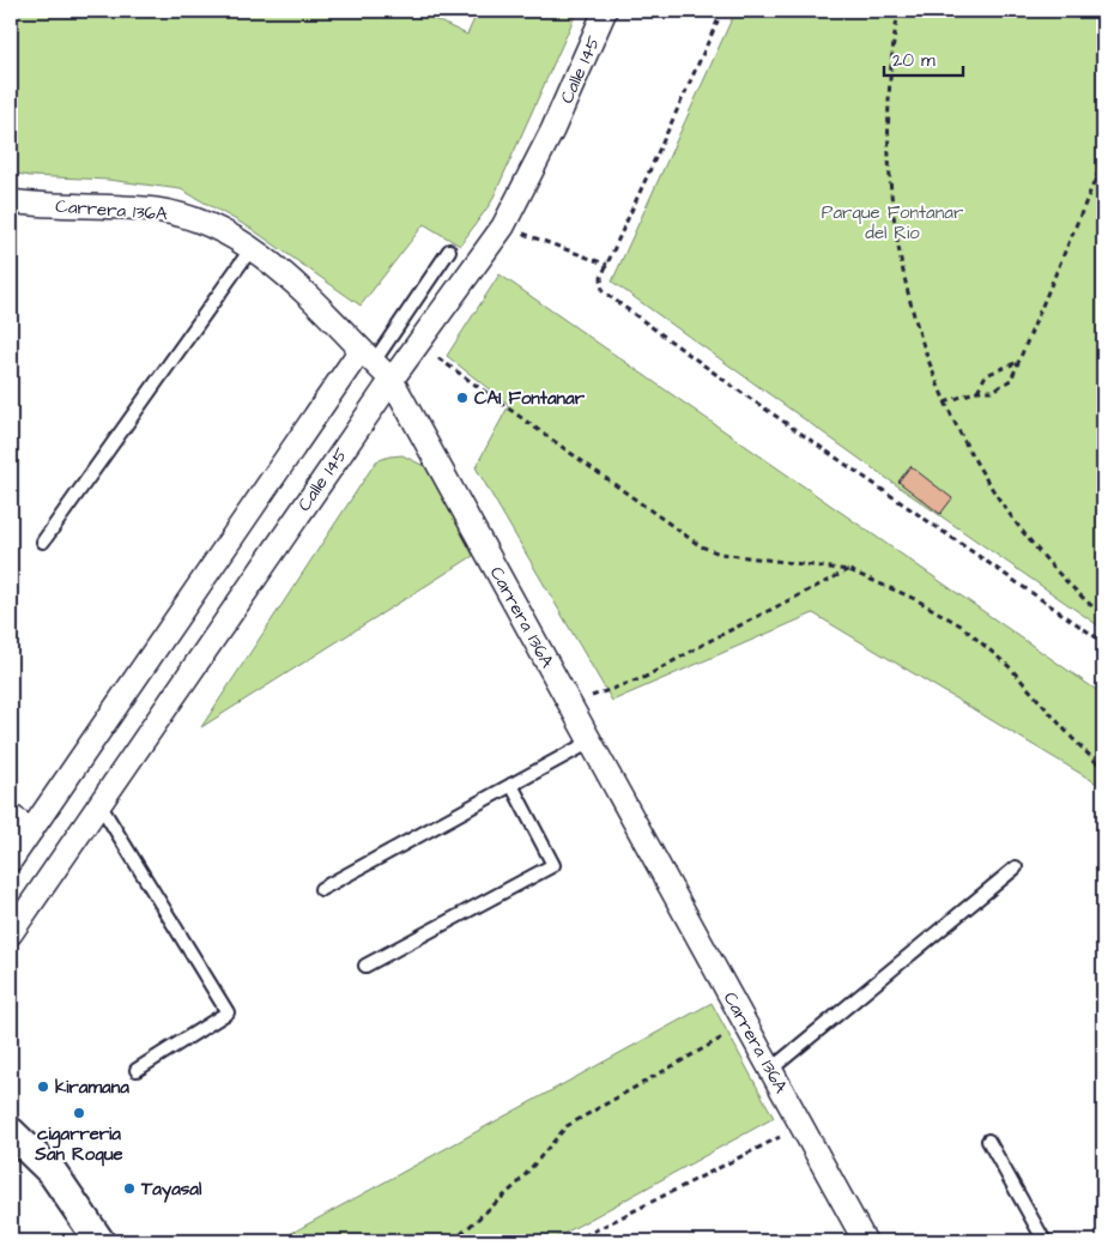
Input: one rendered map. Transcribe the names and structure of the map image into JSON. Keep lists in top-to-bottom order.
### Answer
{
  "streets": {
    "street": ["Calle 145", "Carrera 136A"]
  },
  "crossings": [
    ["Calle 145", "Carrera 136A"]
  ],
  "parks": ["Parque Fontanar del Rio"],
  "places": [
    "CAI Fontanar",
    "kiramana",
    "cigarreria San Roque",
    "Tayasal"
  ],
  "scale_bar": "20 m"
}
